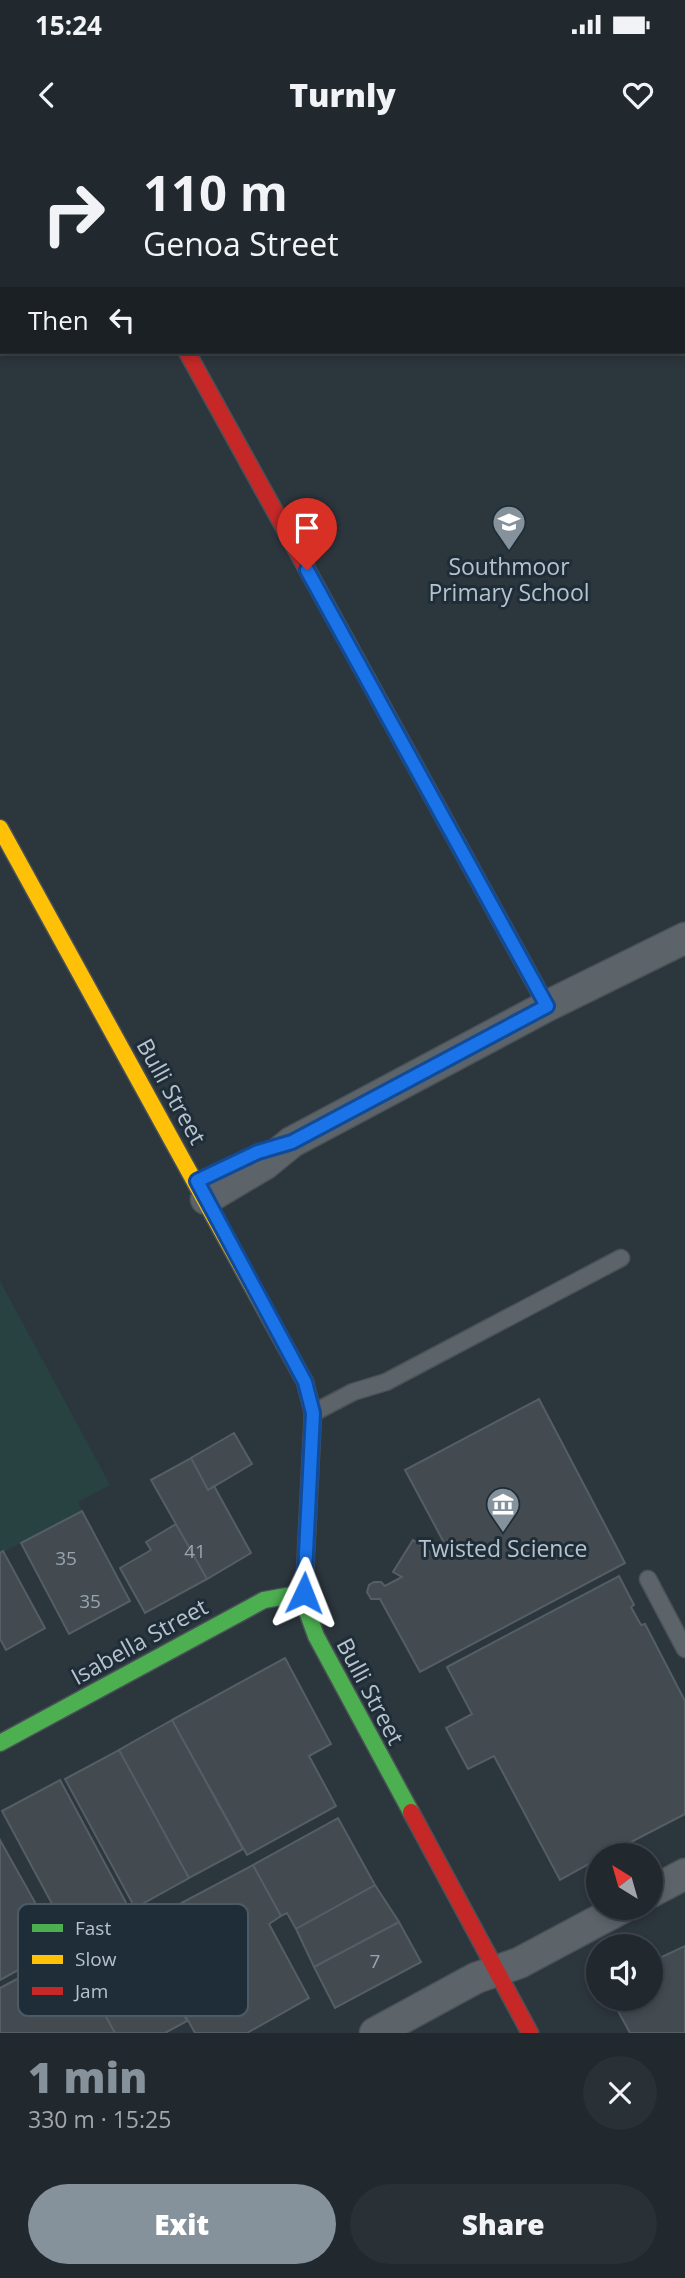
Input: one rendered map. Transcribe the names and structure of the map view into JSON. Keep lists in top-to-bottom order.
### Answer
{
  "streets": {
    "street": ["Bulli Street", "Isabella Street"]
  },
  "crossings": [
    ["Bulli Street", "Isabella Street"]
  ],
  "places": {
    "school or university": ["Southmoor Primary School"],
    "museum": ["Twisted Science"]
  },
  "house_numbers": [
    "41",
    "35",
    "35",
    "7"
  ],
  "legend": ["Fast", "Slow", "Jam"],
  "north": "top left",
  "page": {
    "status": "15:24",
    "header": "Turnly",
    "turn": ["110 m", "Genoa Street"],
    "then": "Then",
    "heading": ["1 min", "330 m · 15:25"],
    "buttons": ["Exit", "Share"]
  }
}
